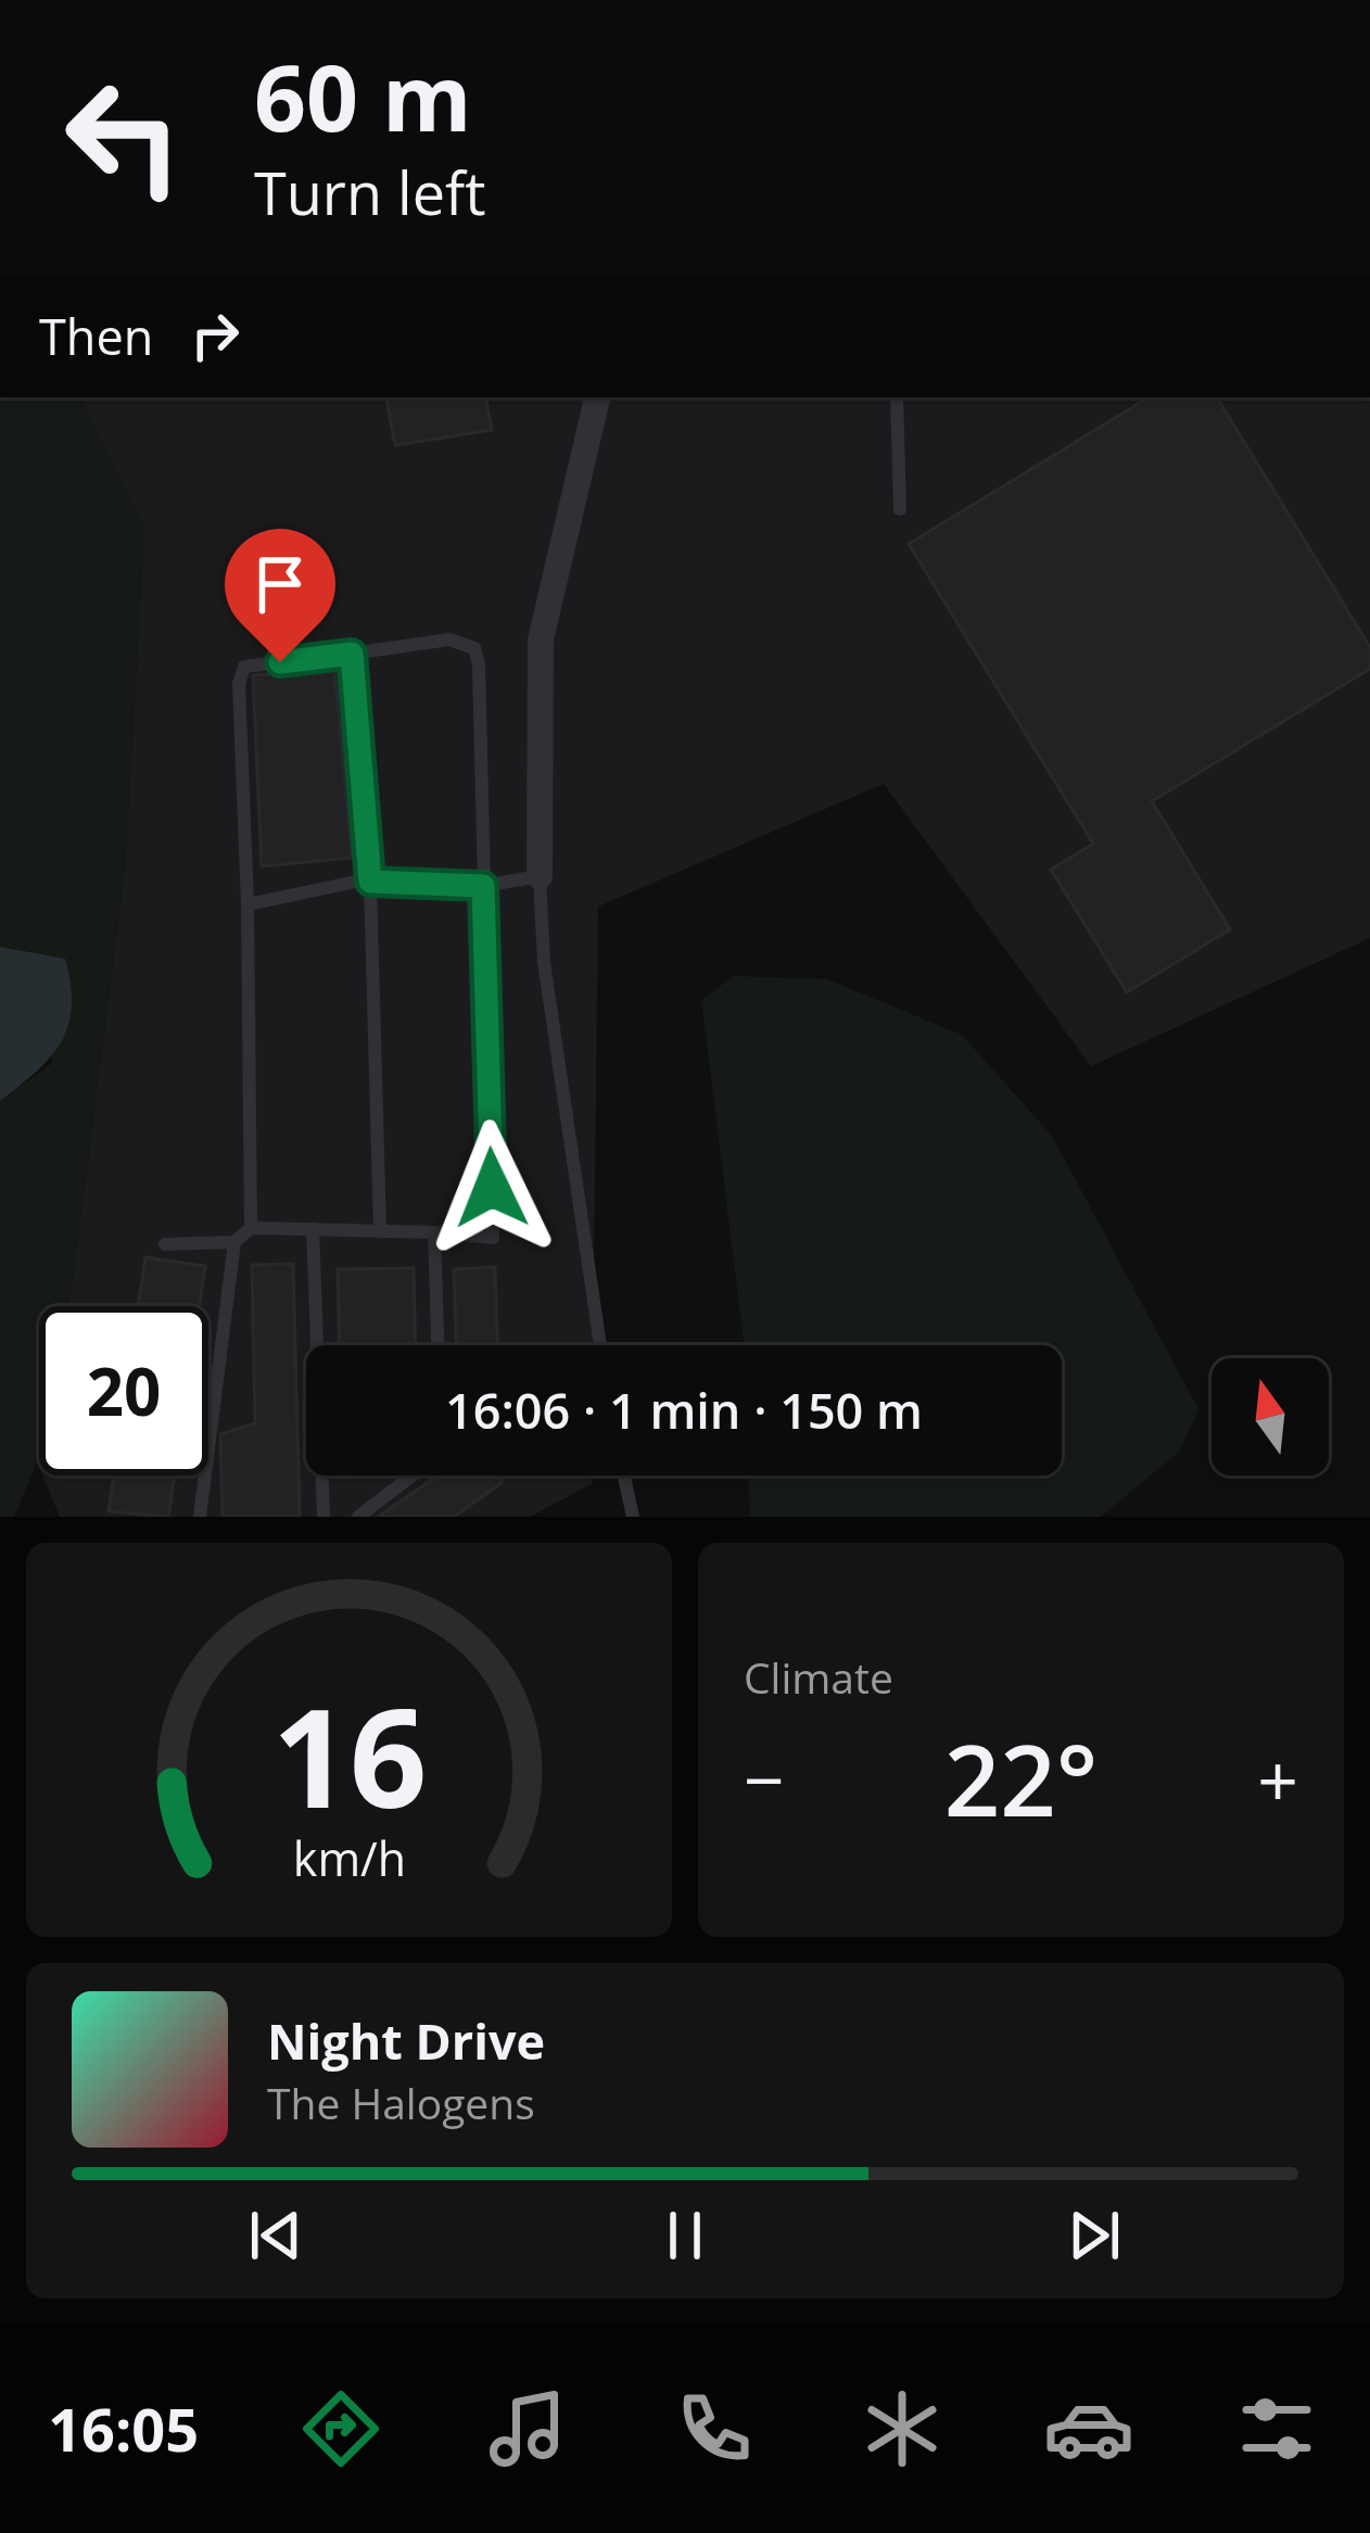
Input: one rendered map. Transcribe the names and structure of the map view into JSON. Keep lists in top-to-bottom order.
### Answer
{
  "north": "top",
  "page": {
    "turn": ["60 m", "Turn left"],
    "then": "Then",
    "limit": "20",
    "trip": "16:06 · 1 min · 150 m",
    "tile": "Climate",
    "heat": ["−", "22°", "+"],
    "song": ["Night Drive", "The Halogens"],
    "tabs": "16:05",
    "gauge": ["16", "km/h"]
  }
}
